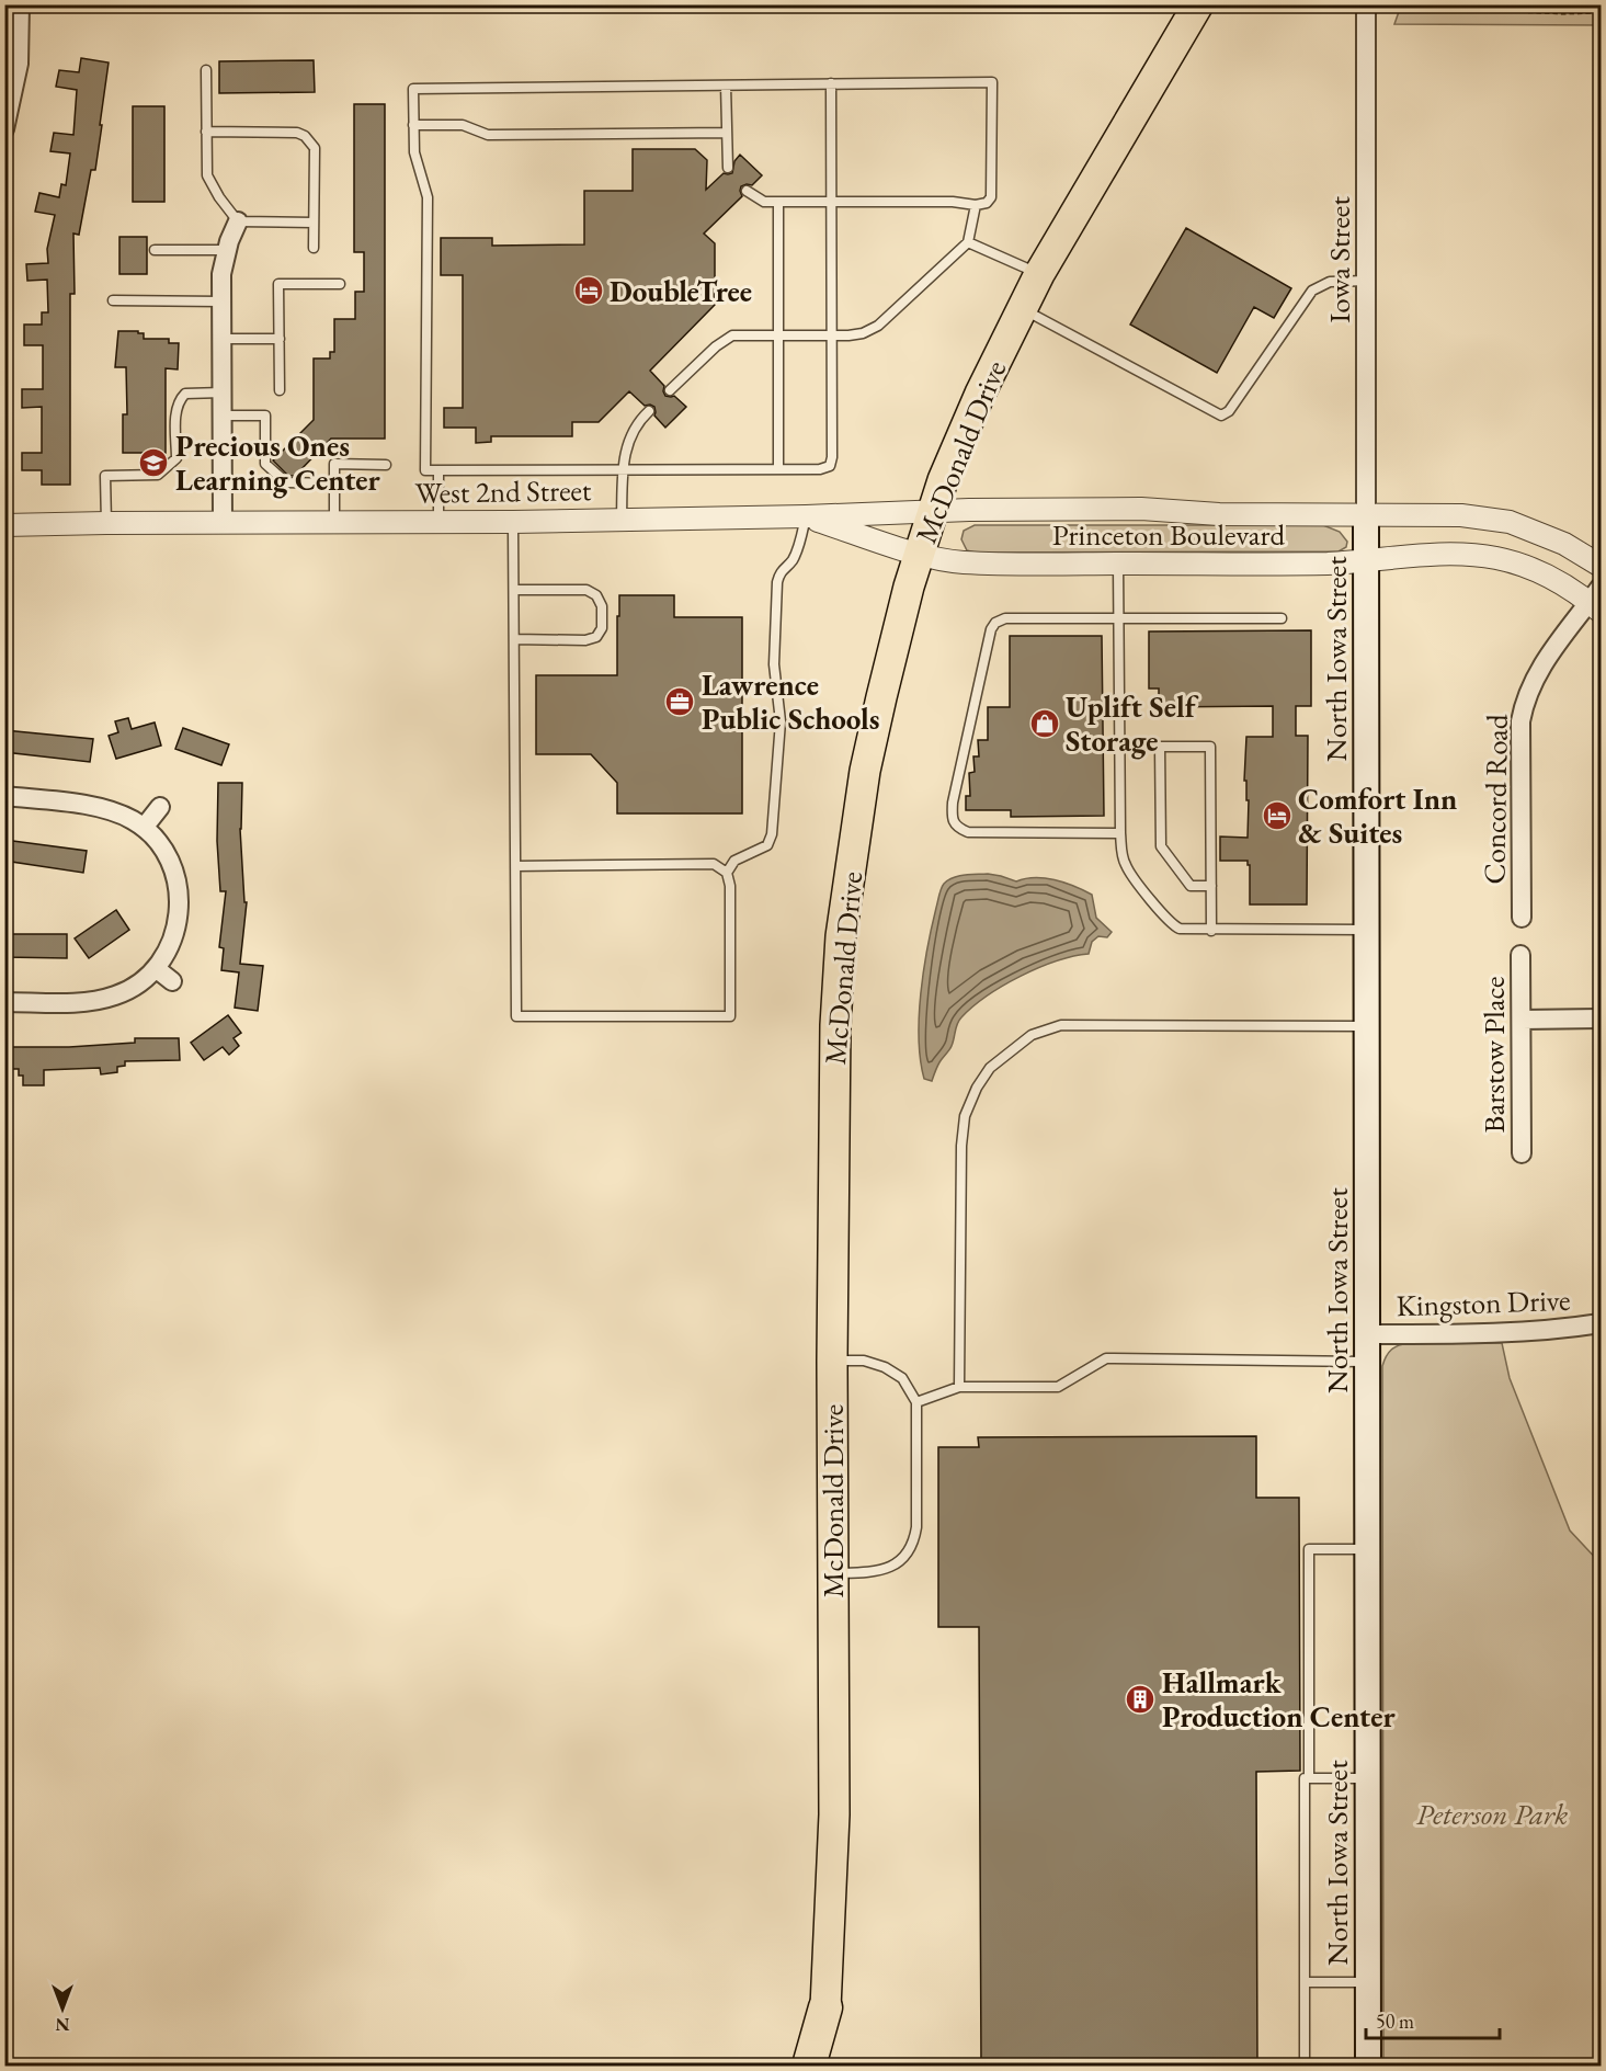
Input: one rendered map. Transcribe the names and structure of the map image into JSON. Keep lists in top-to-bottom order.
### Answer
{
  "streets": {
    "highway": ["McDonald Drive"],
    "main road": ["North Iowa Street"],
    "street": [
      "Iowa Street",
      "West 2nd Street",
      "Princeton Boulevard",
      "Concord Road",
      "Barstow Place",
      "Kingston Drive"
    ]
  },
  "crossings": [
    ["Iowa Street", "Princeton Boulevard"],
    ["Iowa Street", "North Iowa Street"],
    ["McDonald Drive", "West 2nd Street"],
    ["McDonald Drive", "Princeton Boulevard"],
    ["West 2nd Street", "Princeton Boulevard"],
    ["Princeton Boulevard", "North Iowa Street"],
    ["Princeton Boulevard", "Concord Road"],
    ["North Iowa Street", "Kingston Drive"]
  ],
  "parks": ["Peterson Park"],
  "places": {
    "hotel": ["DoubleTree", "Comfort Inn & Suites"],
    "school or university": ["Precious Ones Learning Center"],
    "office": ["Lawrence Public Schools"],
    "shop": ["Uplift Self Storage"],
    "building": ["Hallmark Production Center"]
  },
  "scale_bar": "50 m",
  "north": "bottom"
}
